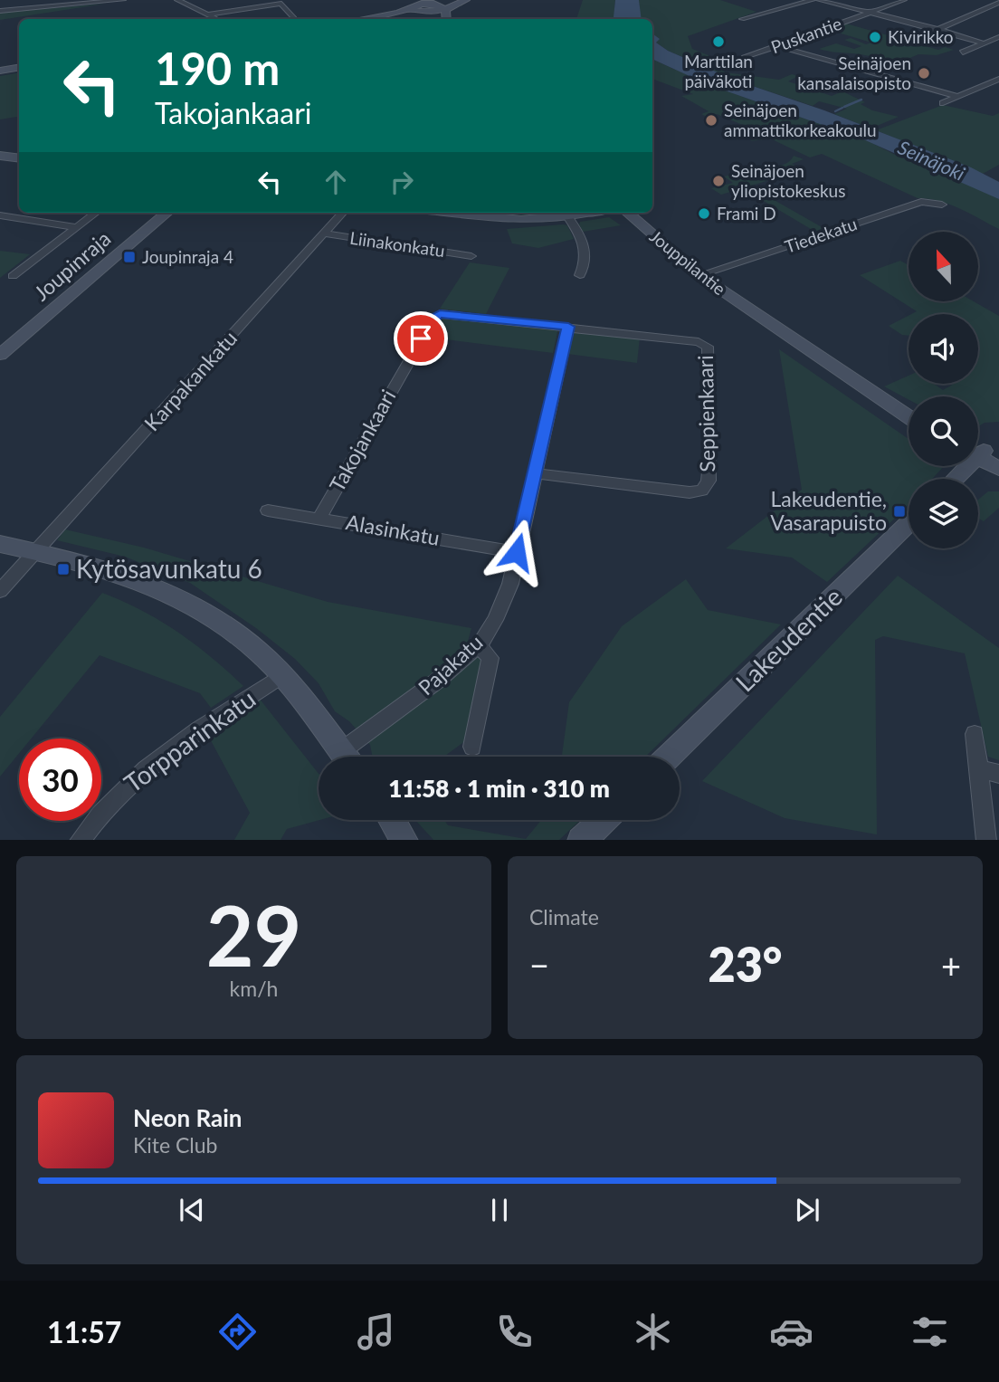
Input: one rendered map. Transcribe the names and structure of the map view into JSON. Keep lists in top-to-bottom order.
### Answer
{
  "streets": {
    "main road": ["Jouppilantie", "Lakeudentie"],
    "street": [
      "Puskantie",
      "Tiedekatu",
      "Liinakonkatu",
      "Joupinraja",
      "Karpakankatu",
      "Seppienkaari",
      "Takojankaari",
      "Alasinkatu",
      "Pajakatu",
      "Torpparinkatu"
    ]
  },
  "crossings": [
    ["Tiedekatu", "Jouppilantie"],
    ["Liinakonkatu", "Karpakankatu"],
    ["Seppienkaari", "Takojankaari"],
    ["Seppienkaari", "Pajakatu"],
    ["Takojankaari", "Alasinkatu"],
    ["Takojankaari", "Pajakatu"],
    ["Alasinkatu", "Pajakatu"]
  ],
  "water": ["Seinäjoki"],
  "places": {
    "other": [
      "Kivirikko",
      "Marttilan päiväkoti",
      "Seinäjoen kansalaisopisto",
      "Seinäjoen ammattikorkeakoulu",
      "Seinäjoen yliopistokeskus",
      "Frami D"
    ],
    "transit": ["Joupinraja 4", "Lakeudentie, Vasarapuisto", "Kytösavunkatu 6"]
  },
  "north": "top",
  "page": {
    "turn": ["190 m", "Takojankaari"],
    "limit": "30",
    "trip": "11:58 · 1 min · 310 m",
    "tile": [
      ["29", "km/h"],
      "Climate"
    ],
    "heat": ["−", "23°", "+"],
    "song": ["Neon Rain", "Kite Club"],
    "tabs": "11:57"
  }
}
